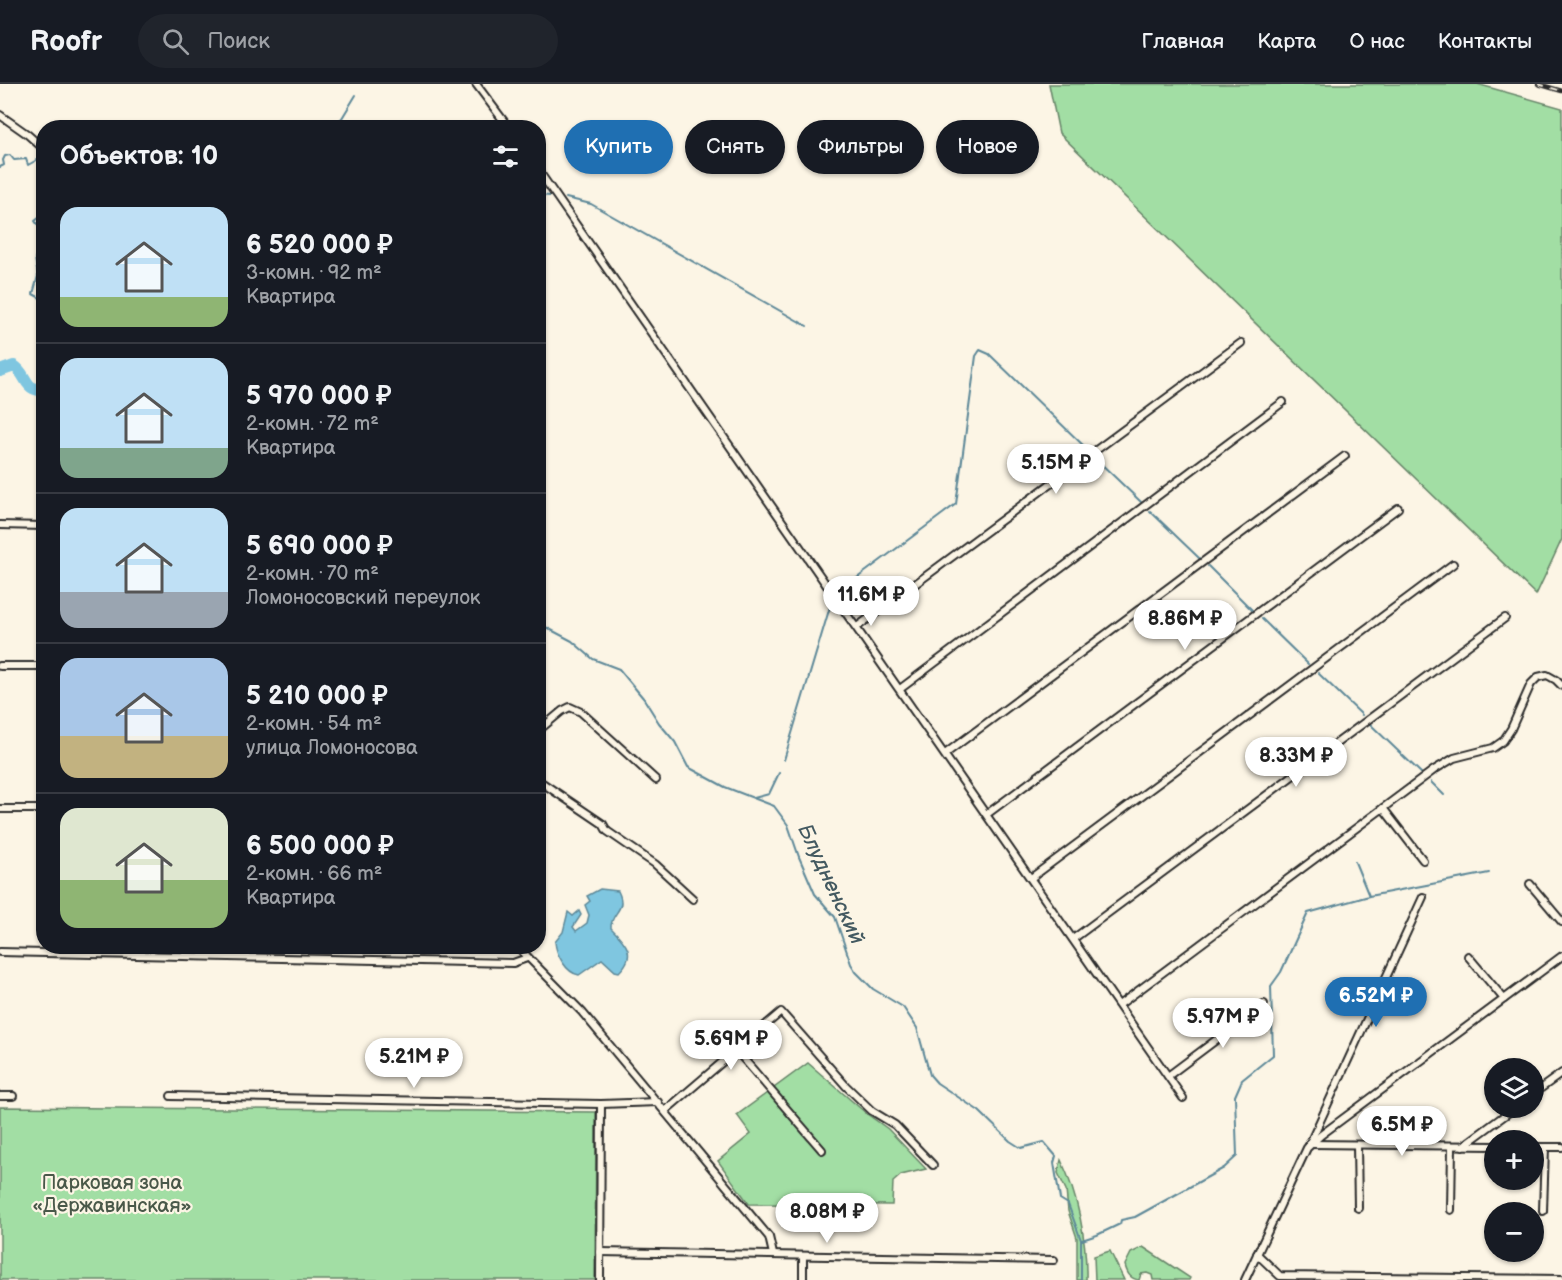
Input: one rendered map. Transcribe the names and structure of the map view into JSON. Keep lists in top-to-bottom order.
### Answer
{
  "water": ["Блудненский"],
  "parks": ["Парковая зона «Державинская»"],
  "page": {
    "header": "Roofr",
    "search": "Поиск",
    "nav": [
      "Главная",
      "Карта",
      "О нас",
      "Контакты"
    ],
    "chip": [
      "Купить",
      "Снять",
      "Фильтры",
      "Новое"
    ],
    "heading": "Объектов: 10",
    "list": [
      {
        "name": "6 520 000 ₽",
        "note": "3-комн. · 92 m² · Квартира"
      },
      {
        "name": "5 970 000 ₽",
        "note": "2-комн. · 72 m² · Квартира"
      },
      {
        "name": "5 690 000 ₽",
        "note": "2-комн. · 70 m² · Ломоносовский переулок"
      },
      {
        "name": "5 210 000 ₽",
        "note": "2-комн. · 54 m² · улица Ломоносова"
      },
      {
        "name": "6 500 000 ₽",
        "note": "2-комн. · 66 m² · Квартира"
      }
    ],
    "price": [
      "5.15M ₽",
      "11.6M ₽",
      "8.86M ₽",
      "8.33M ₽",
      "6.52M ₽",
      "5.97M ₽",
      "5.69M ₽",
      "5.21M ₽",
      "6.5M ₽",
      "8.08M ₽"
    ],
    "map_buttons": ["+", "−"]
  }
}
